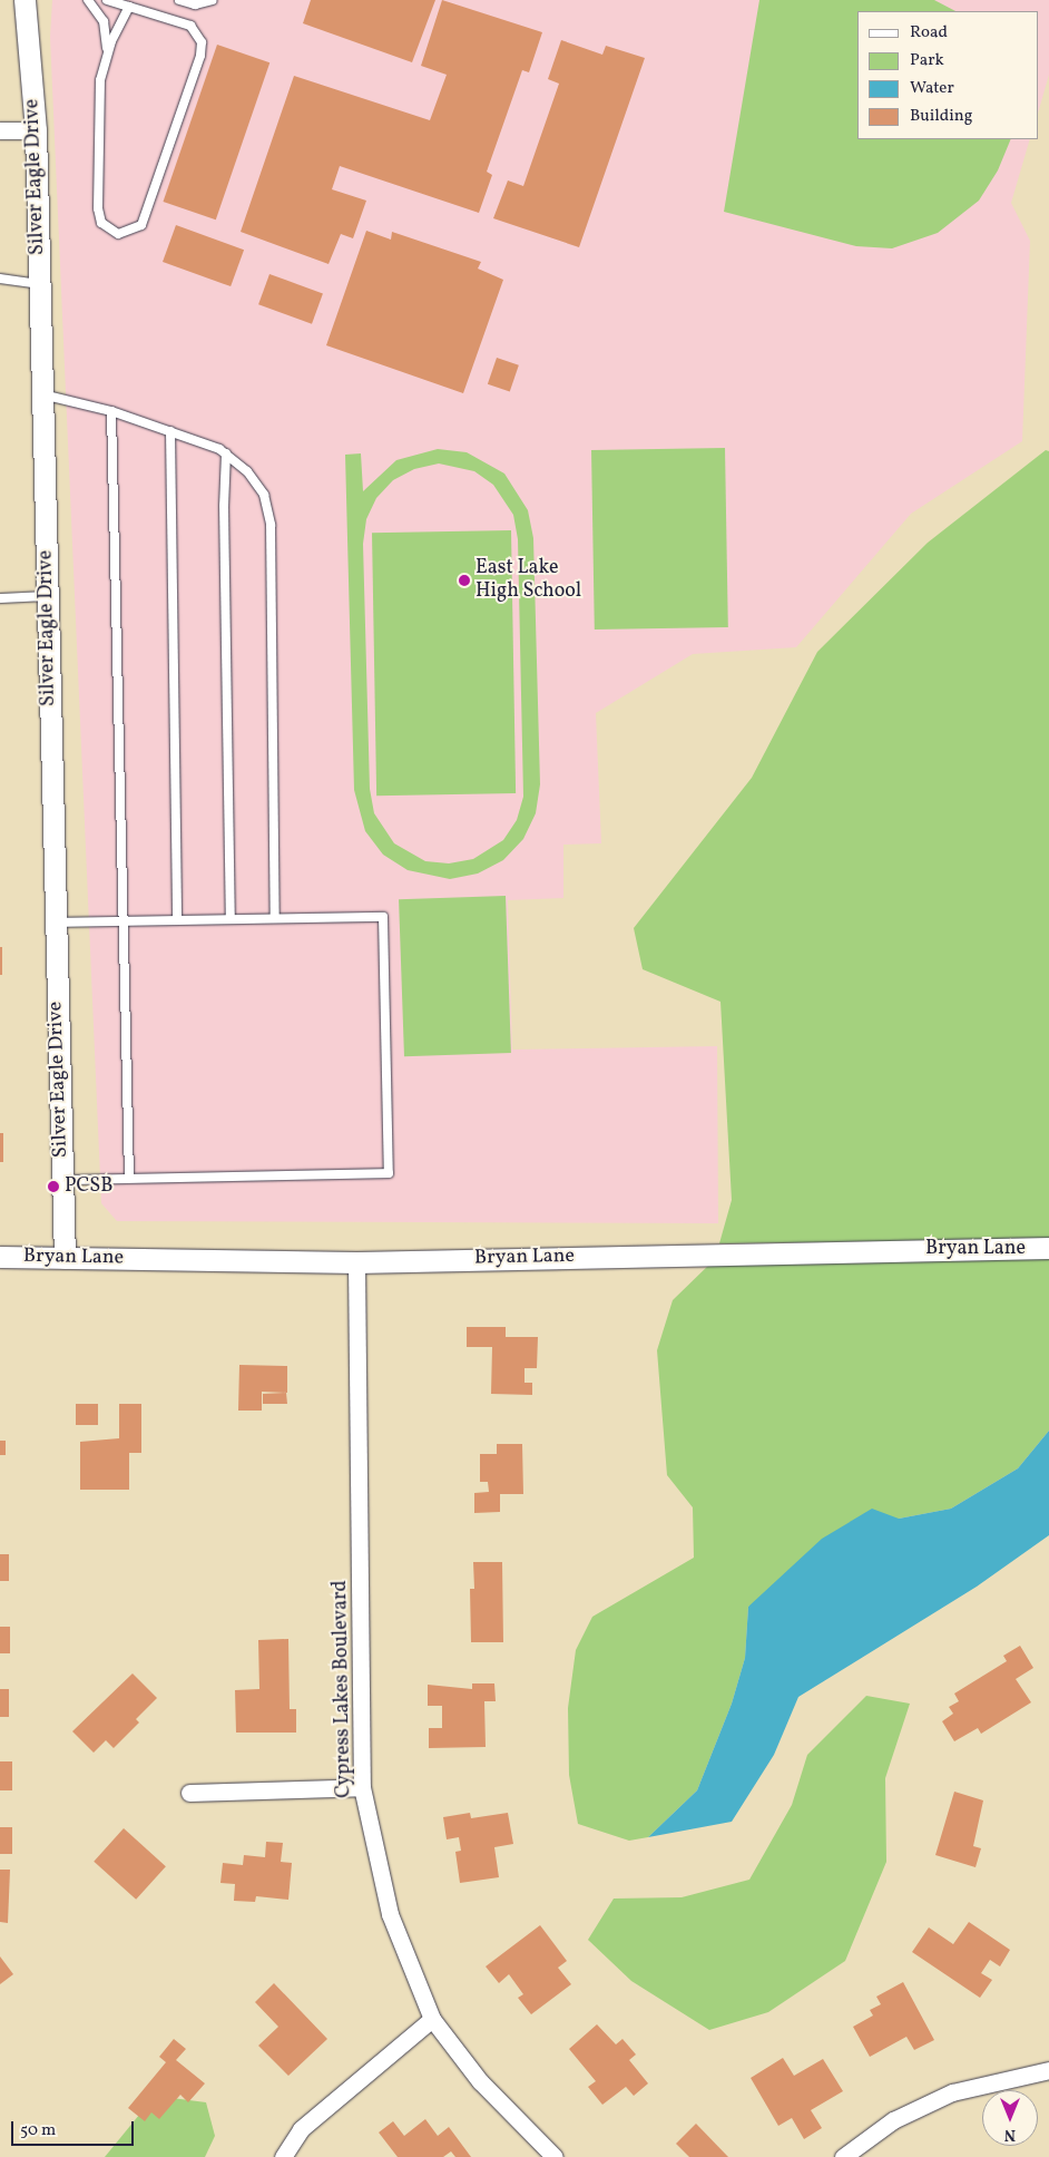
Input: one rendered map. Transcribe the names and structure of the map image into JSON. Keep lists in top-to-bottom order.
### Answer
{
  "streets": {
    "street": ["Silver Eagle Drive", "Bryan Lane", "Cypress Lakes Boulevard"]
  },
  "crossings": [
    ["Silver Eagle Drive", "Bryan Lane"],
    ["Bryan Lane", "Cypress Lakes Boulevard"]
  ],
  "places": ["East Lake High School", "PCSB"],
  "legend": [
    "Road",
    "Park",
    "Water",
    "Building"
  ],
  "scale_bar": "50 m",
  "north": "bottom"
}
